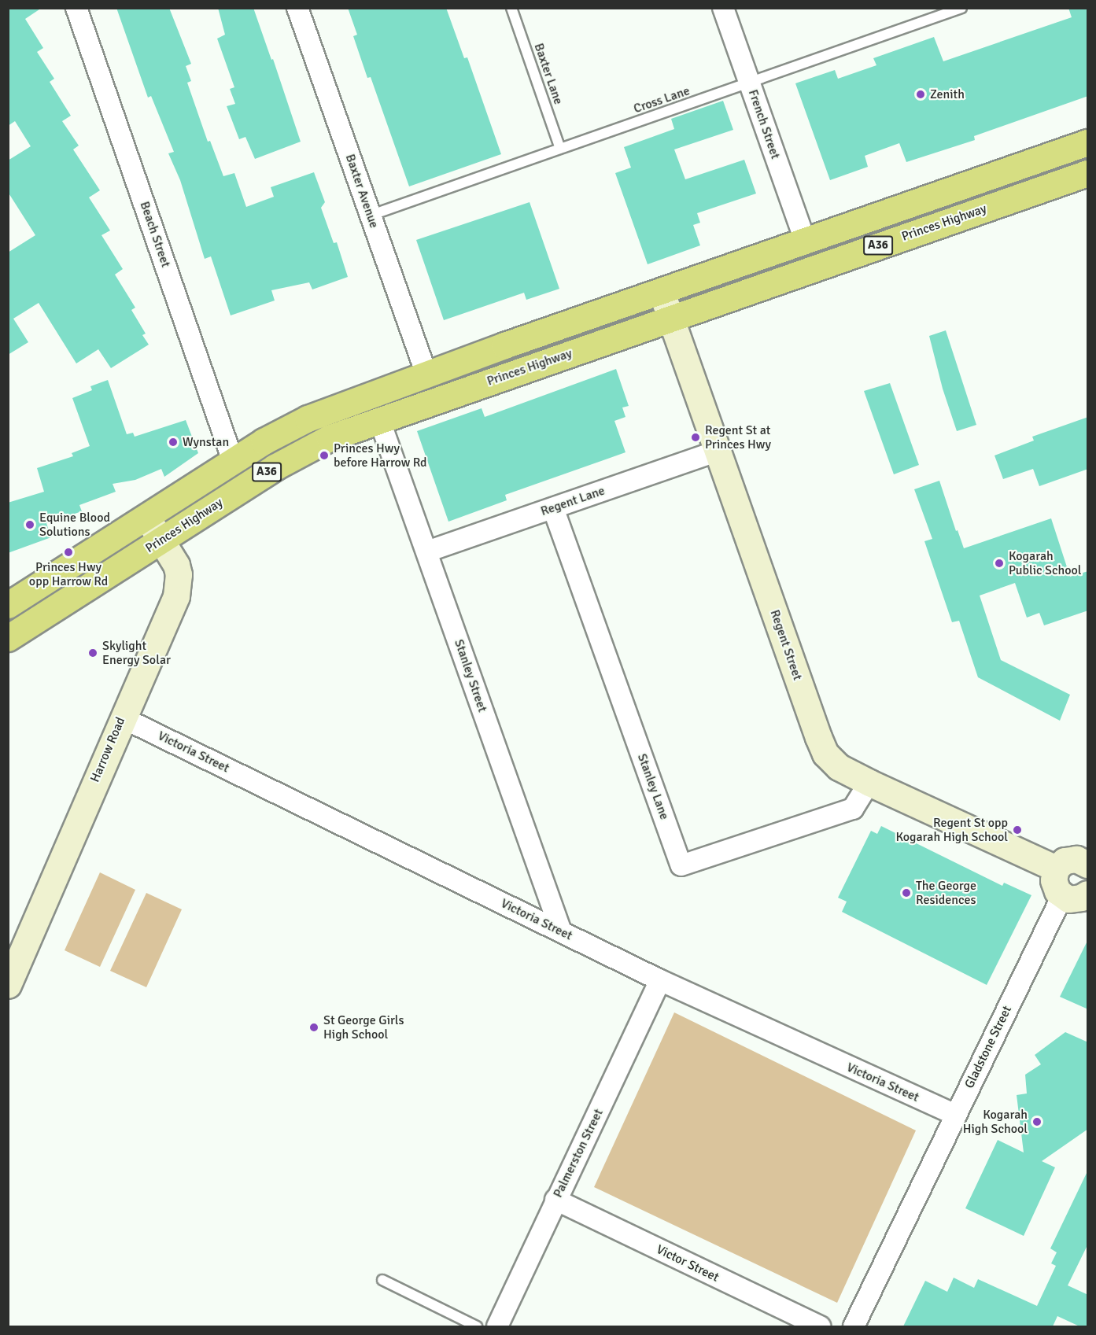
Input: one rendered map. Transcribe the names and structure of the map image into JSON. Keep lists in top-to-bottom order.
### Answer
{
  "streets": {
    "highway": ["Princes Highway", "A36"],
    "main road": ["Regent Street", "Harrow Road"],
    "street": [
      "French Street",
      "Baxter Avenue",
      "Beach Street",
      "Regent Lane",
      "Stanley Street",
      "Victoria Street",
      "Stanley Lane",
      "Gladstone Street",
      "Palmerston Street",
      "Victor Street"
    ],
    "lane": ["Baxter Lane", "Cross Lane"]
  },
  "crossings": [
    ["Baxter Lane", "Cross Lane"],
    ["Cross Lane", "French Street"],
    ["Cross Lane", "Baxter Avenue"],
    ["French Street", "Princes Highway"],
    ["Baxter Avenue", "Princes Highway"],
    ["Princes Highway", "Beach Street"],
    ["Princes Highway", "Regent Street"],
    ["Princes Highway", "Stanley Street"],
    ["Princes Highway", "Harrow Road"],
    ["Regent Lane", "Regent Street"],
    ["Regent Lane", "Stanley Street"],
    ["Regent Lane", "Stanley Lane"],
    ["Regent Street", "Stanley Lane"],
    ["Stanley Street", "Victoria Street"],
    ["Harrow Road", "Victoria Street"],
    ["Victoria Street", "Gladstone Street"],
    ["Victoria Street", "Palmerston Street"],
    ["Palmerston Street", "Victor Street"]
  ],
  "places": [
    "Zenith",
    "Regent St at Princes Hwy",
    "Wynstan",
    "Princes Hwy before Harrow Rd",
    "Equine Blood Solutions",
    "Princes Hwy opp Harrow Rd",
    "Kogarah Public School",
    "Skylight Energy Solar",
    "Regent St opp Kogarah High School",
    "The George Residences",
    "St George Girls High School",
    "Kogarah High School"
  ]
}
